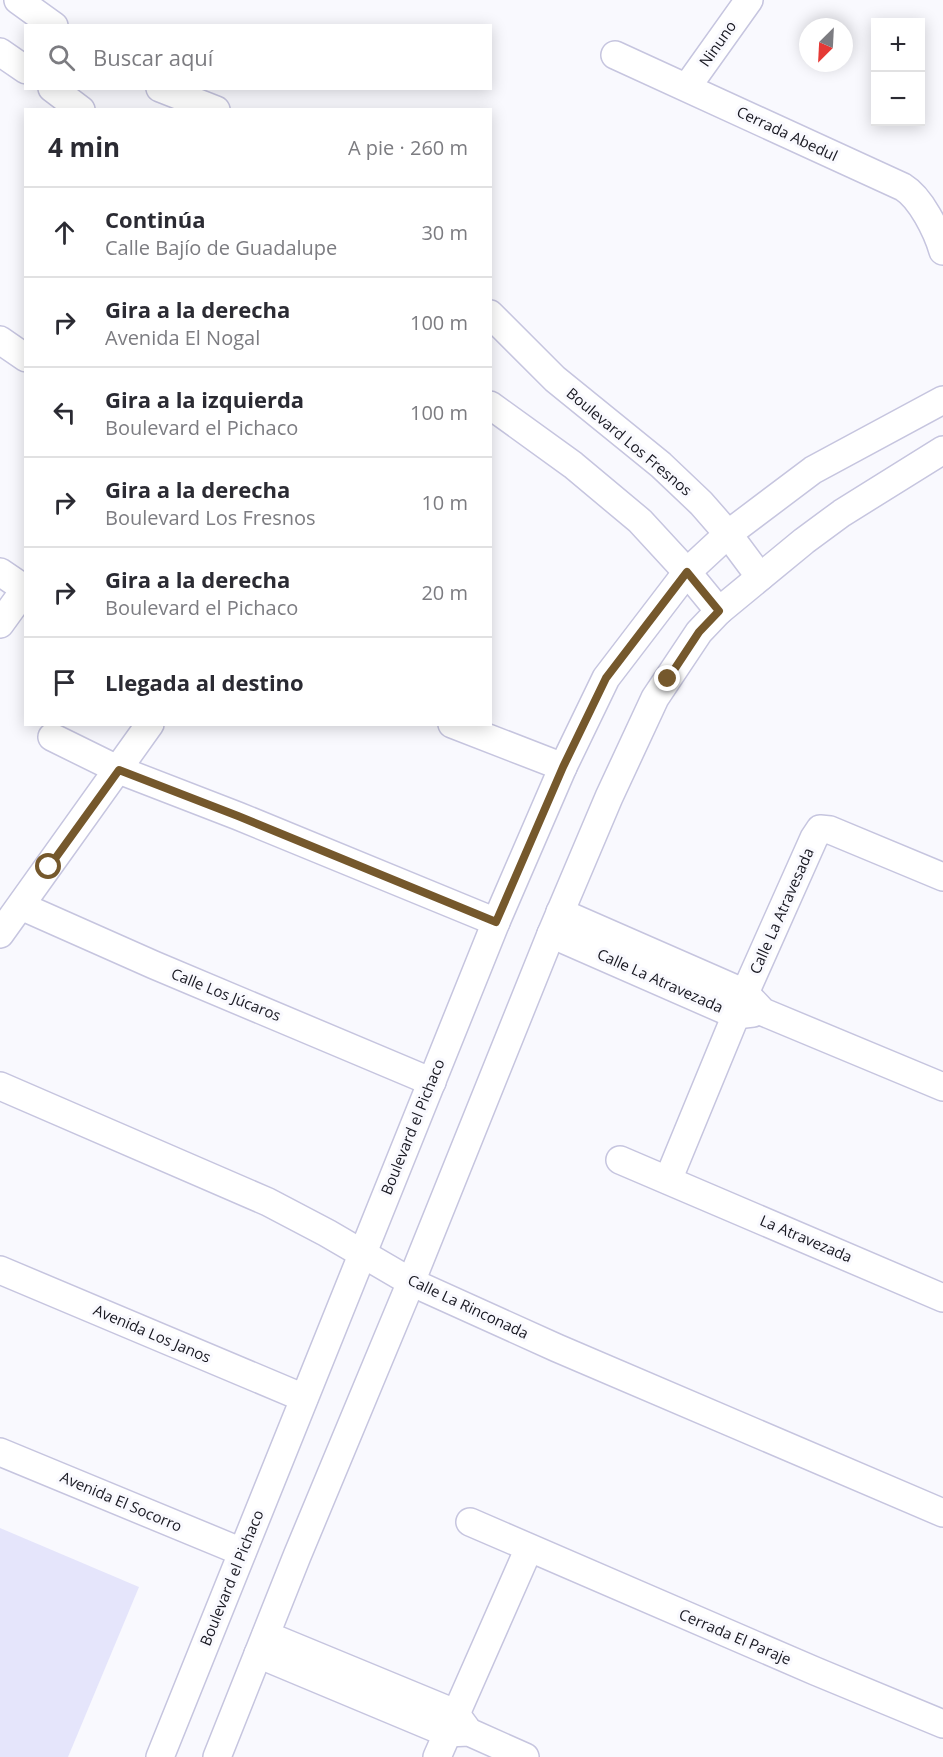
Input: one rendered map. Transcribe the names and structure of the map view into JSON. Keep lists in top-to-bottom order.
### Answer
{
  "streets": {
    "street": [
      "Ninuno",
      "Cerrada Abedul",
      "Boulevard Los Fresnos",
      "Calle La Atravesada",
      "Calle La Atravezada",
      "Calle Los Júcaros",
      "Boulevard el Pichaco",
      "La Atravezada",
      "Calle La Rinconada",
      "Avenida Los Janos",
      "Avenida El Socorro",
      "Cerrada El Paraje"
    ]
  },
  "crossings": [
    ["Ninuno", "Cerrada Abedul"],
    ["Boulevard Los Fresnos", "Boulevard el Pichaco"],
    ["Calle La Atravesada", "Calle La Atravezada"],
    ["Calle La Atravezada", "La Atravezada"],
    ["Calle Los Júcaros", "Boulevard el Pichaco"],
    ["Boulevard el Pichaco", "Calle La Rinconada"],
    ["Boulevard el Pichaco", "Avenida Los Janos"],
    ["Boulevard el Pichaco", "Avenida El Socorro"]
  ],
  "north": "bottom left",
  "page": {
    "map_buttons": ["+", "−"],
    "search": "Buscar aquí",
    "heading": ["4 min", "A pie · 260 m"],
    "list": [
      ["Continúa", "Calle Bajío de Guadalupe", "30 m"],
      ["Gira a la derecha", "Avenida El Nogal", "100 m"],
      ["Gira a la izquierda", "Boulevard el Pichaco", "100 m"],
      ["Gira a la derecha", "Boulevard Los Fresnos", "10 m"],
      ["Gira a la derecha", "Boulevard el Pichaco", "20 m"],
      "Llegada al destino"
    ]
  }
}
